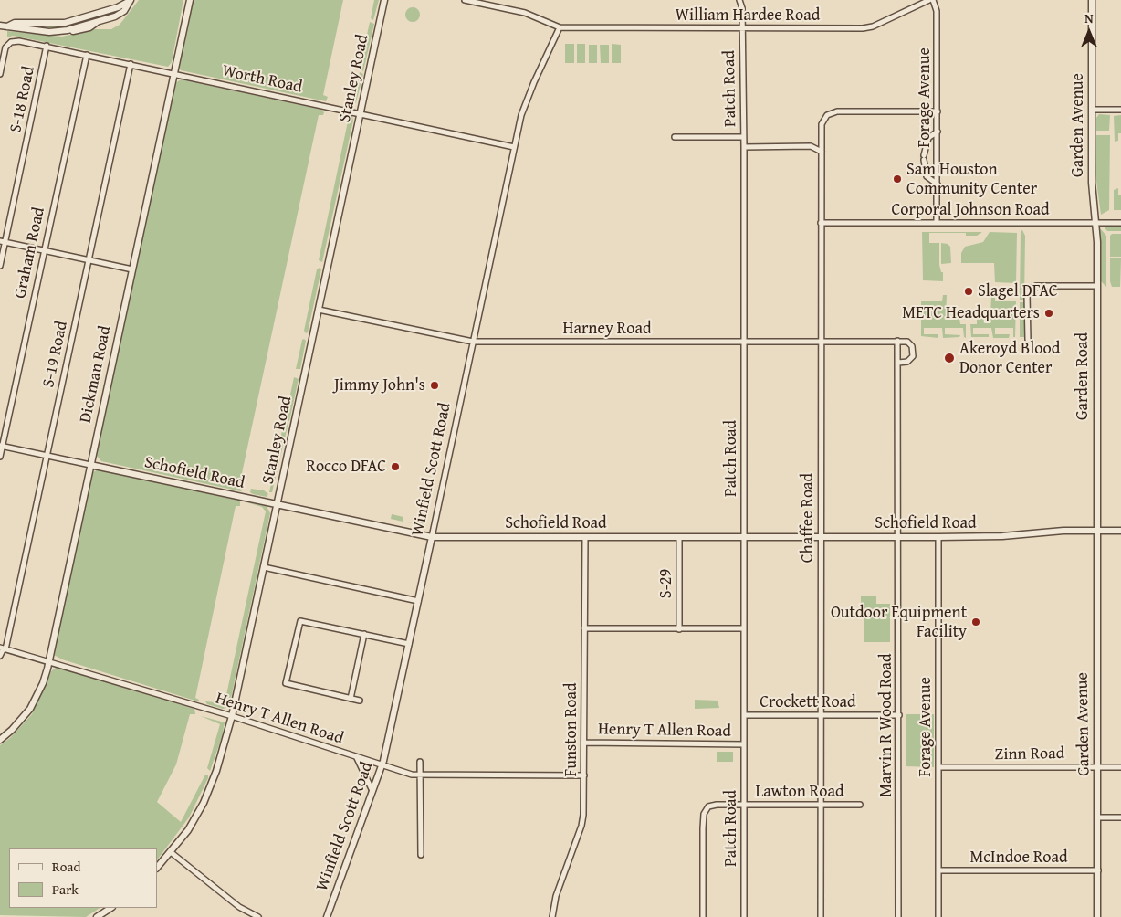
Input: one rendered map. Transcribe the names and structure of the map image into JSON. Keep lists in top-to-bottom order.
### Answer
{
  "streets": {
    "street": [
      "William Hardee Road",
      "Stanley Road",
      "Worth Road",
      "Patch Road",
      "Forage Avenue",
      "S-18 Road",
      "Garden Avenue",
      "Corporal Johnson Road",
      "Graham Road",
      "Harney Road",
      "S-19 Road",
      "Dickman Road",
      "Garden Road",
      "Winfield Scott Road",
      "Schofield Road",
      "Chaffee Road",
      "S-29",
      "Crockett Road",
      "Henry T Allen Road",
      "Marvin R Wood Road",
      "Funston Road",
      "Zinn Road",
      "Lawton Road",
      "McIndoe Road"
    ]
  },
  "crossings": [
    ["William Hardee Road", "Patch Road"],
    ["William Hardee Road", "Winfield Scott Road"],
    ["Stanley Road", "Worth Road"],
    ["Stanley Road", "Harney Road"],
    ["Stanley Road", "Schofield Road"],
    ["Stanley Road", "Henry T Allen Road"],
    ["Worth Road", "S-18 Road"],
    ["Worth Road", "Graham Road"],
    ["Worth Road", "S-19 Road"],
    ["Worth Road", "Dickman Road"],
    ["Worth Road", "Winfield Scott Road"],
    ["Patch Road", "Harney Road"],
    ["Patch Road", "Schofield Road"],
    ["Patch Road", "Crockett Road"],
    ["Patch Road", "Henry T Allen Road"],
    ["Patch Road", "Lawton Road"],
    ["Forage Avenue", "Corporal Johnson Road"],
    ["Forage Avenue", "Schofield Road"],
    ["Forage Avenue", "Chaffee Road"],
    ["Forage Avenue", "Zinn Road"],
    ["Forage Avenue", "McIndoe Road"],
    ["Garden Avenue", "Corporal Johnson Road"],
    ["Garden Avenue", "Garden Road"],
    ["Garden Avenue", "Schofield Road"],
    ["Garden Avenue", "Zinn Road"],
    ["Garden Avenue", "McIndoe Road"],
    ["Corporal Johnson Road", "Garden Road"],
    ["Corporal Johnson Road", "Chaffee Road"],
    ["Graham Road", "Schofield Road"],
    ["Harney Road", "Winfield Scott Road"],
    ["Harney Road", "Chaffee Road"],
    ["Harney Road", "Marvin R Wood Road"],
    ["S-19 Road", "Schofield Road"],
    ["S-19 Road", "Henry T Allen Road"],
    ["Dickman Road", "Schofield Road"],
    ["Dickman Road", "Henry T Allen Road"],
    ["Garden Road", "Schofield Road"],
    ["Winfield Scott Road", "Schofield Road"],
    ["Winfield Scott Road", "Henry T Allen Road"],
    ["Schofield Road", "Chaffee Road"],
    ["Schofield Road", "S-29"],
    ["Schofield Road", "Marvin R Wood Road"],
    ["Schofield Road", "Funston Road"],
    ["Chaffee Road", "Crockett Road"],
    ["Chaffee Road", "Lawton Road"],
    ["Crockett Road", "Marvin R Wood Road"],
    ["Henry T Allen Road", "Funston Road"]
  ],
  "places": [
    "Sam Houston Community Center",
    "Slagel DFAC",
    "METC Headquarters",
    "Akeroyd Blood Donor Center",
    "Jimmy John's",
    "Rocco DFAC",
    "Outdoor Equipment Facility"
  ],
  "legend": ["Road", "Park"],
  "north": "top"
}
